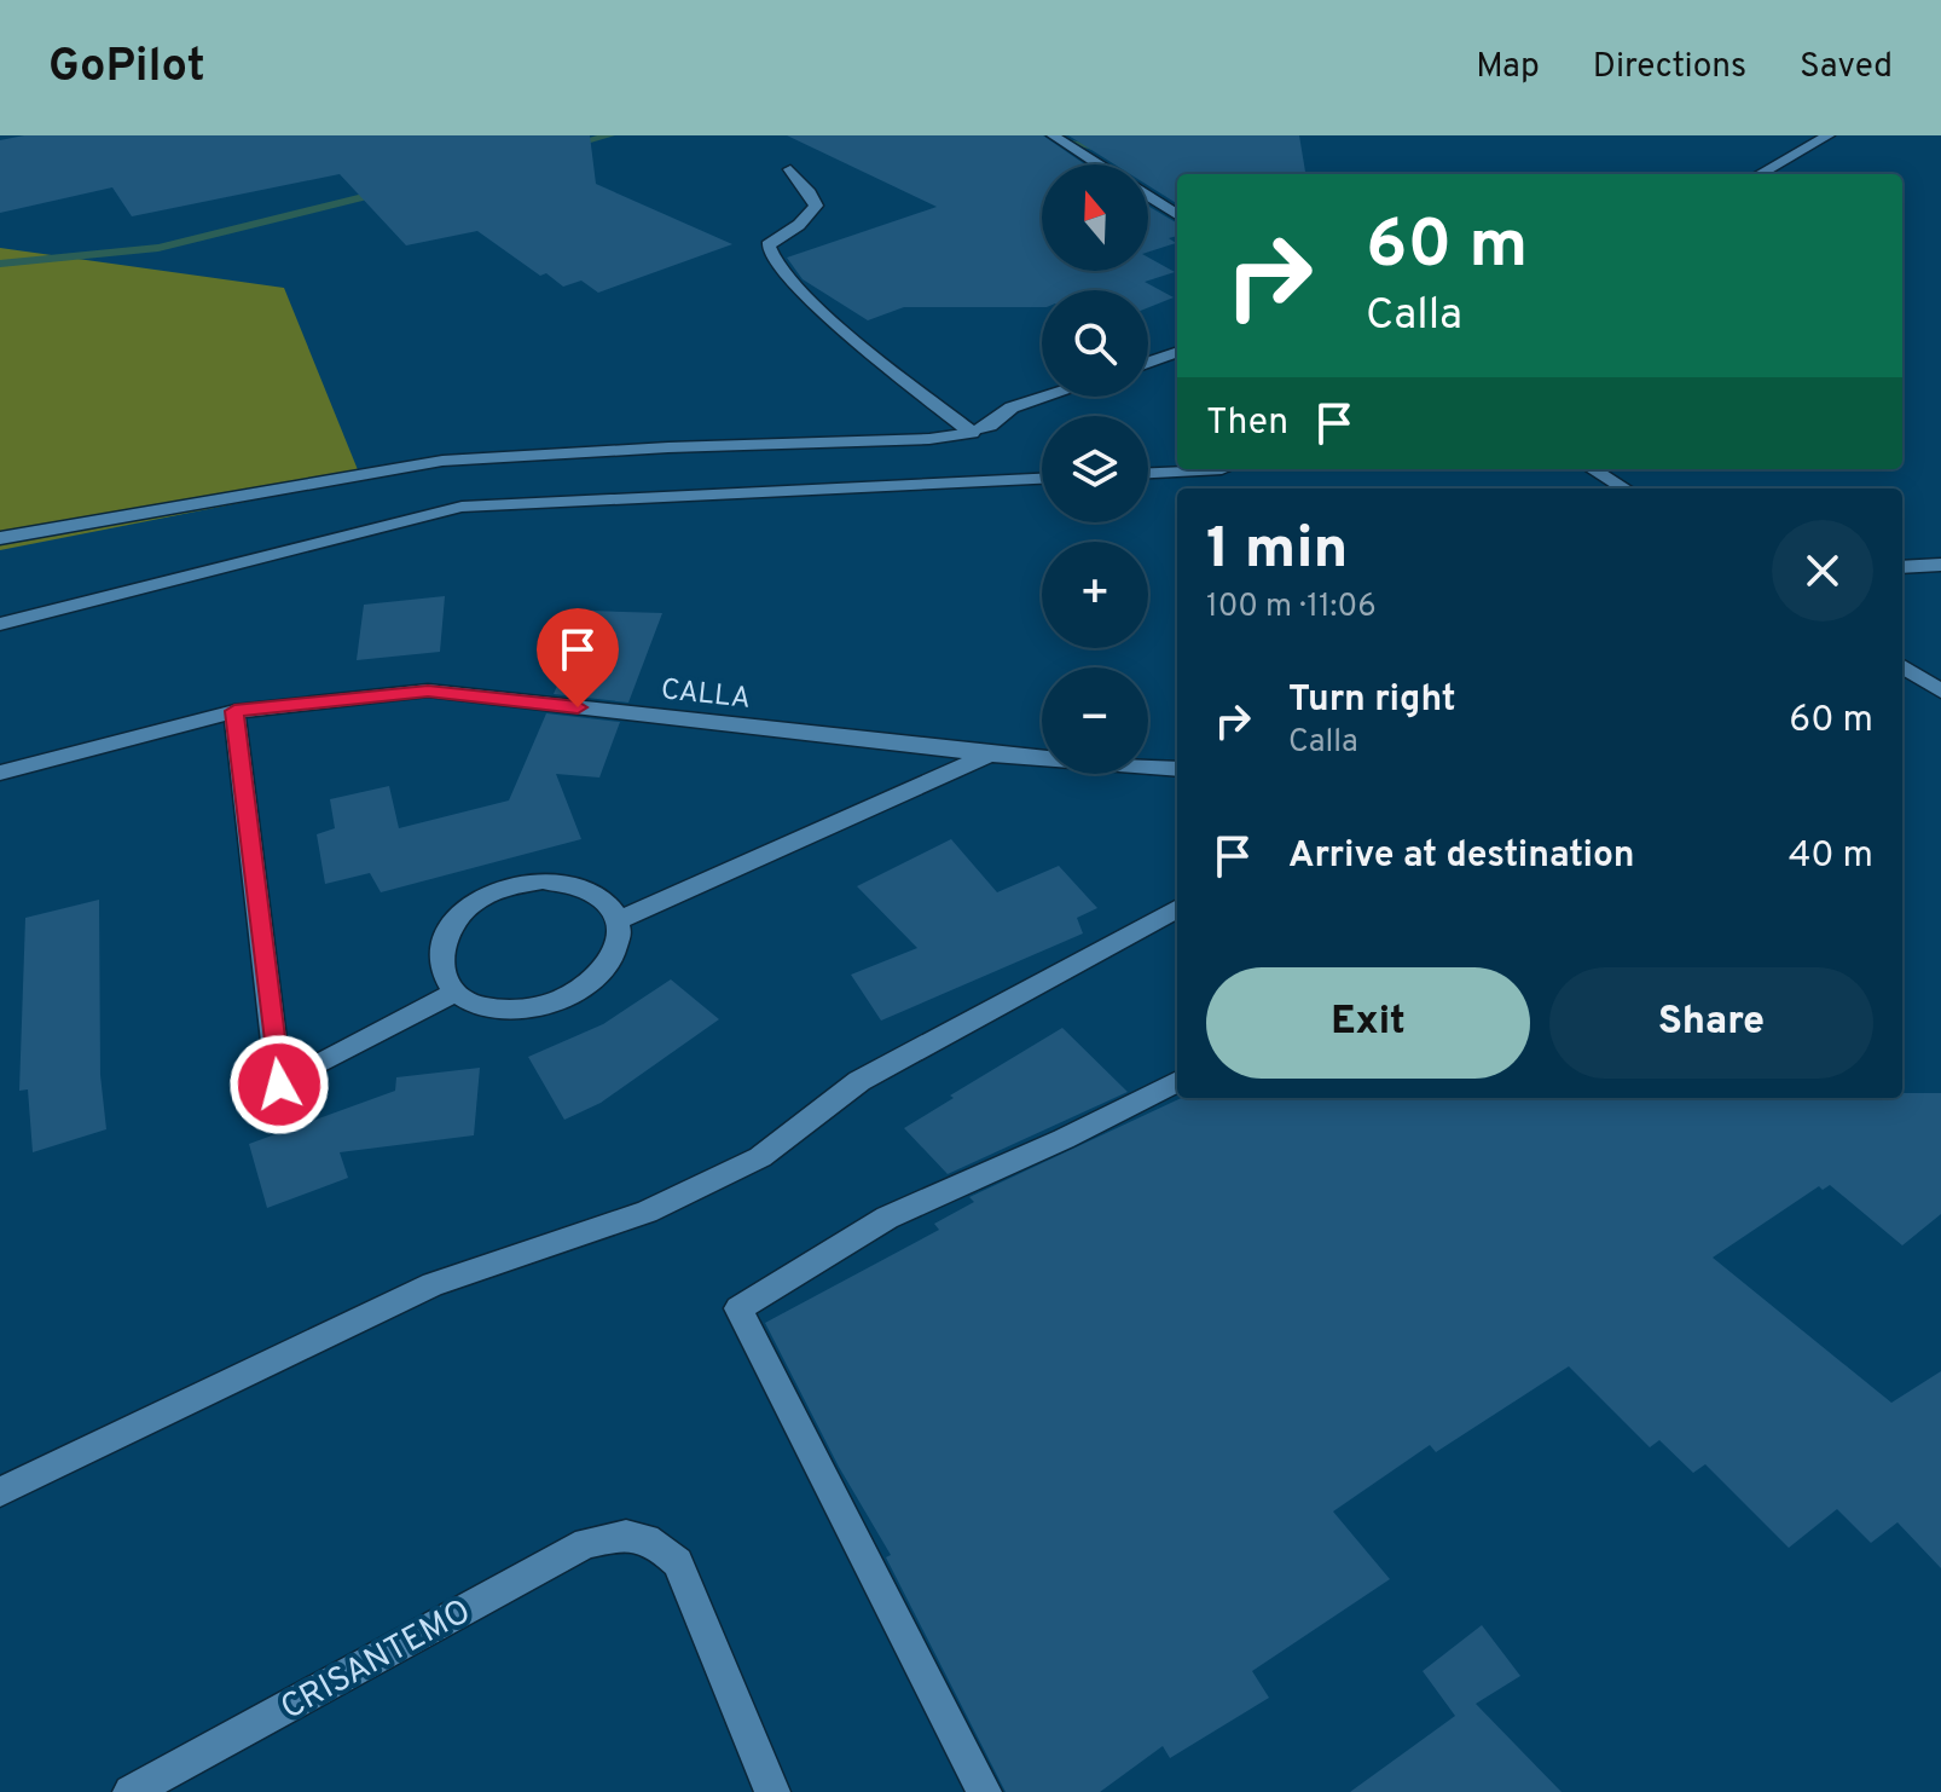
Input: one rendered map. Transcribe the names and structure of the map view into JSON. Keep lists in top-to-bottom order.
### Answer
{
  "streets": {
    "street": ["CALLA", "CRISANTEMO"]
  },
  "north": "top",
  "page": {
    "header": "GoPilot",
    "nav": ["Map", "Directions", "Saved"],
    "map_buttons": ["+", "−"],
    "turn": ["60 m", "Calla"],
    "then": "Then",
    "heading": ["1 min", "100 m · 11:06"],
    "list": [
      {
        "name": "Turn right",
        "note": "Calla",
        "value": "60 m"
      },
      {
        "name": "Arrive at destination",
        "value": "40 m"
      }
    ],
    "buttons": ["Exit", "Share"]
  }
}
